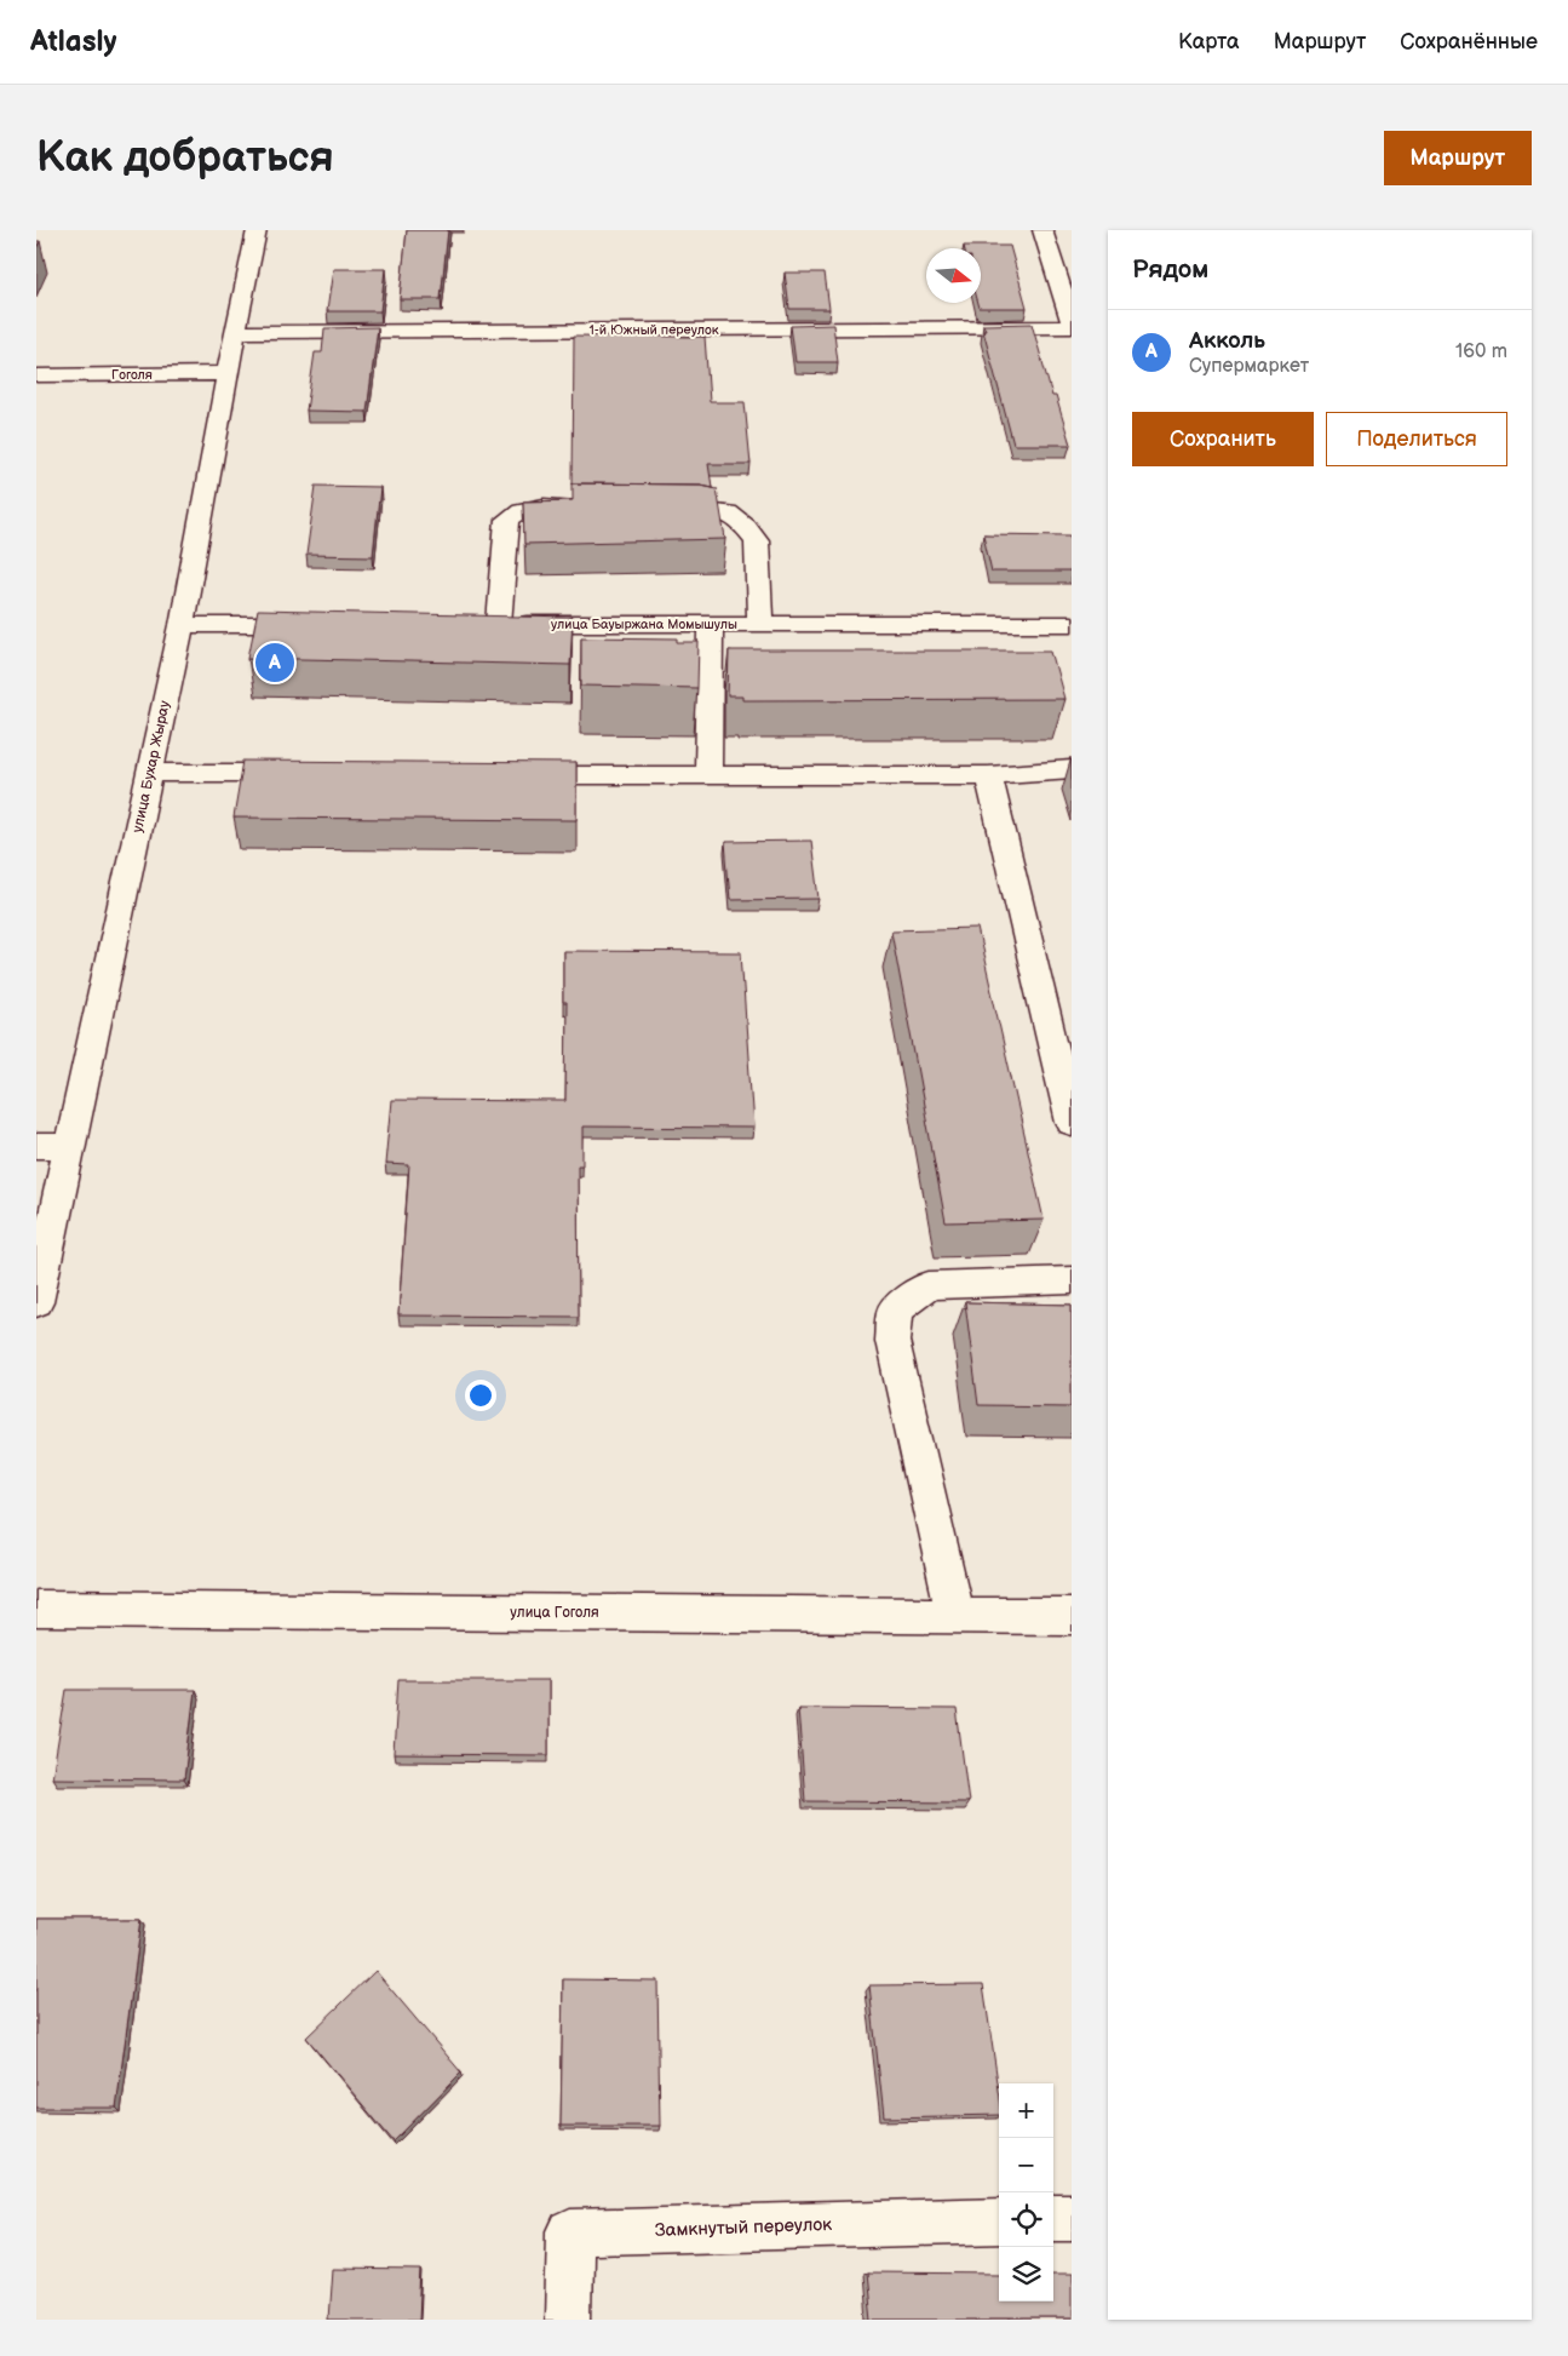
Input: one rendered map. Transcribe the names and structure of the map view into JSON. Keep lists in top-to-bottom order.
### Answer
{
  "streets": {
    "street": [
      "1-й Южный переулок",
      "Гоголя",
      "улица Бауыржана Момышулы",
      "улица Бухар Жырау",
      "улица Гоголя",
      "Замкнутый переулок"
    ]
  },
  "crossings": [
    ["1-й Южный переулок", "улица Бухар Жырау"],
    ["Гоголя", "улица Бухар Жырау"]
  ],
  "north": "right",
  "page": {
    "header": "Atlasly",
    "nav": ["Карта", "Маршрут", "Сохранённые"],
    "buttons": [
      "Маршрут",
      ["Сохранить", "Поделиться"]
    ],
    "title": "Как добраться",
    "heading": "Рядом",
    "list": [
      {
        "mark": "A",
        "name": "Акколь",
        "note": "Супермаркет",
        "value": "160 m"
      }
    ],
    "pins": "A",
    "map_buttons": ["+", "−"]
  }
}
